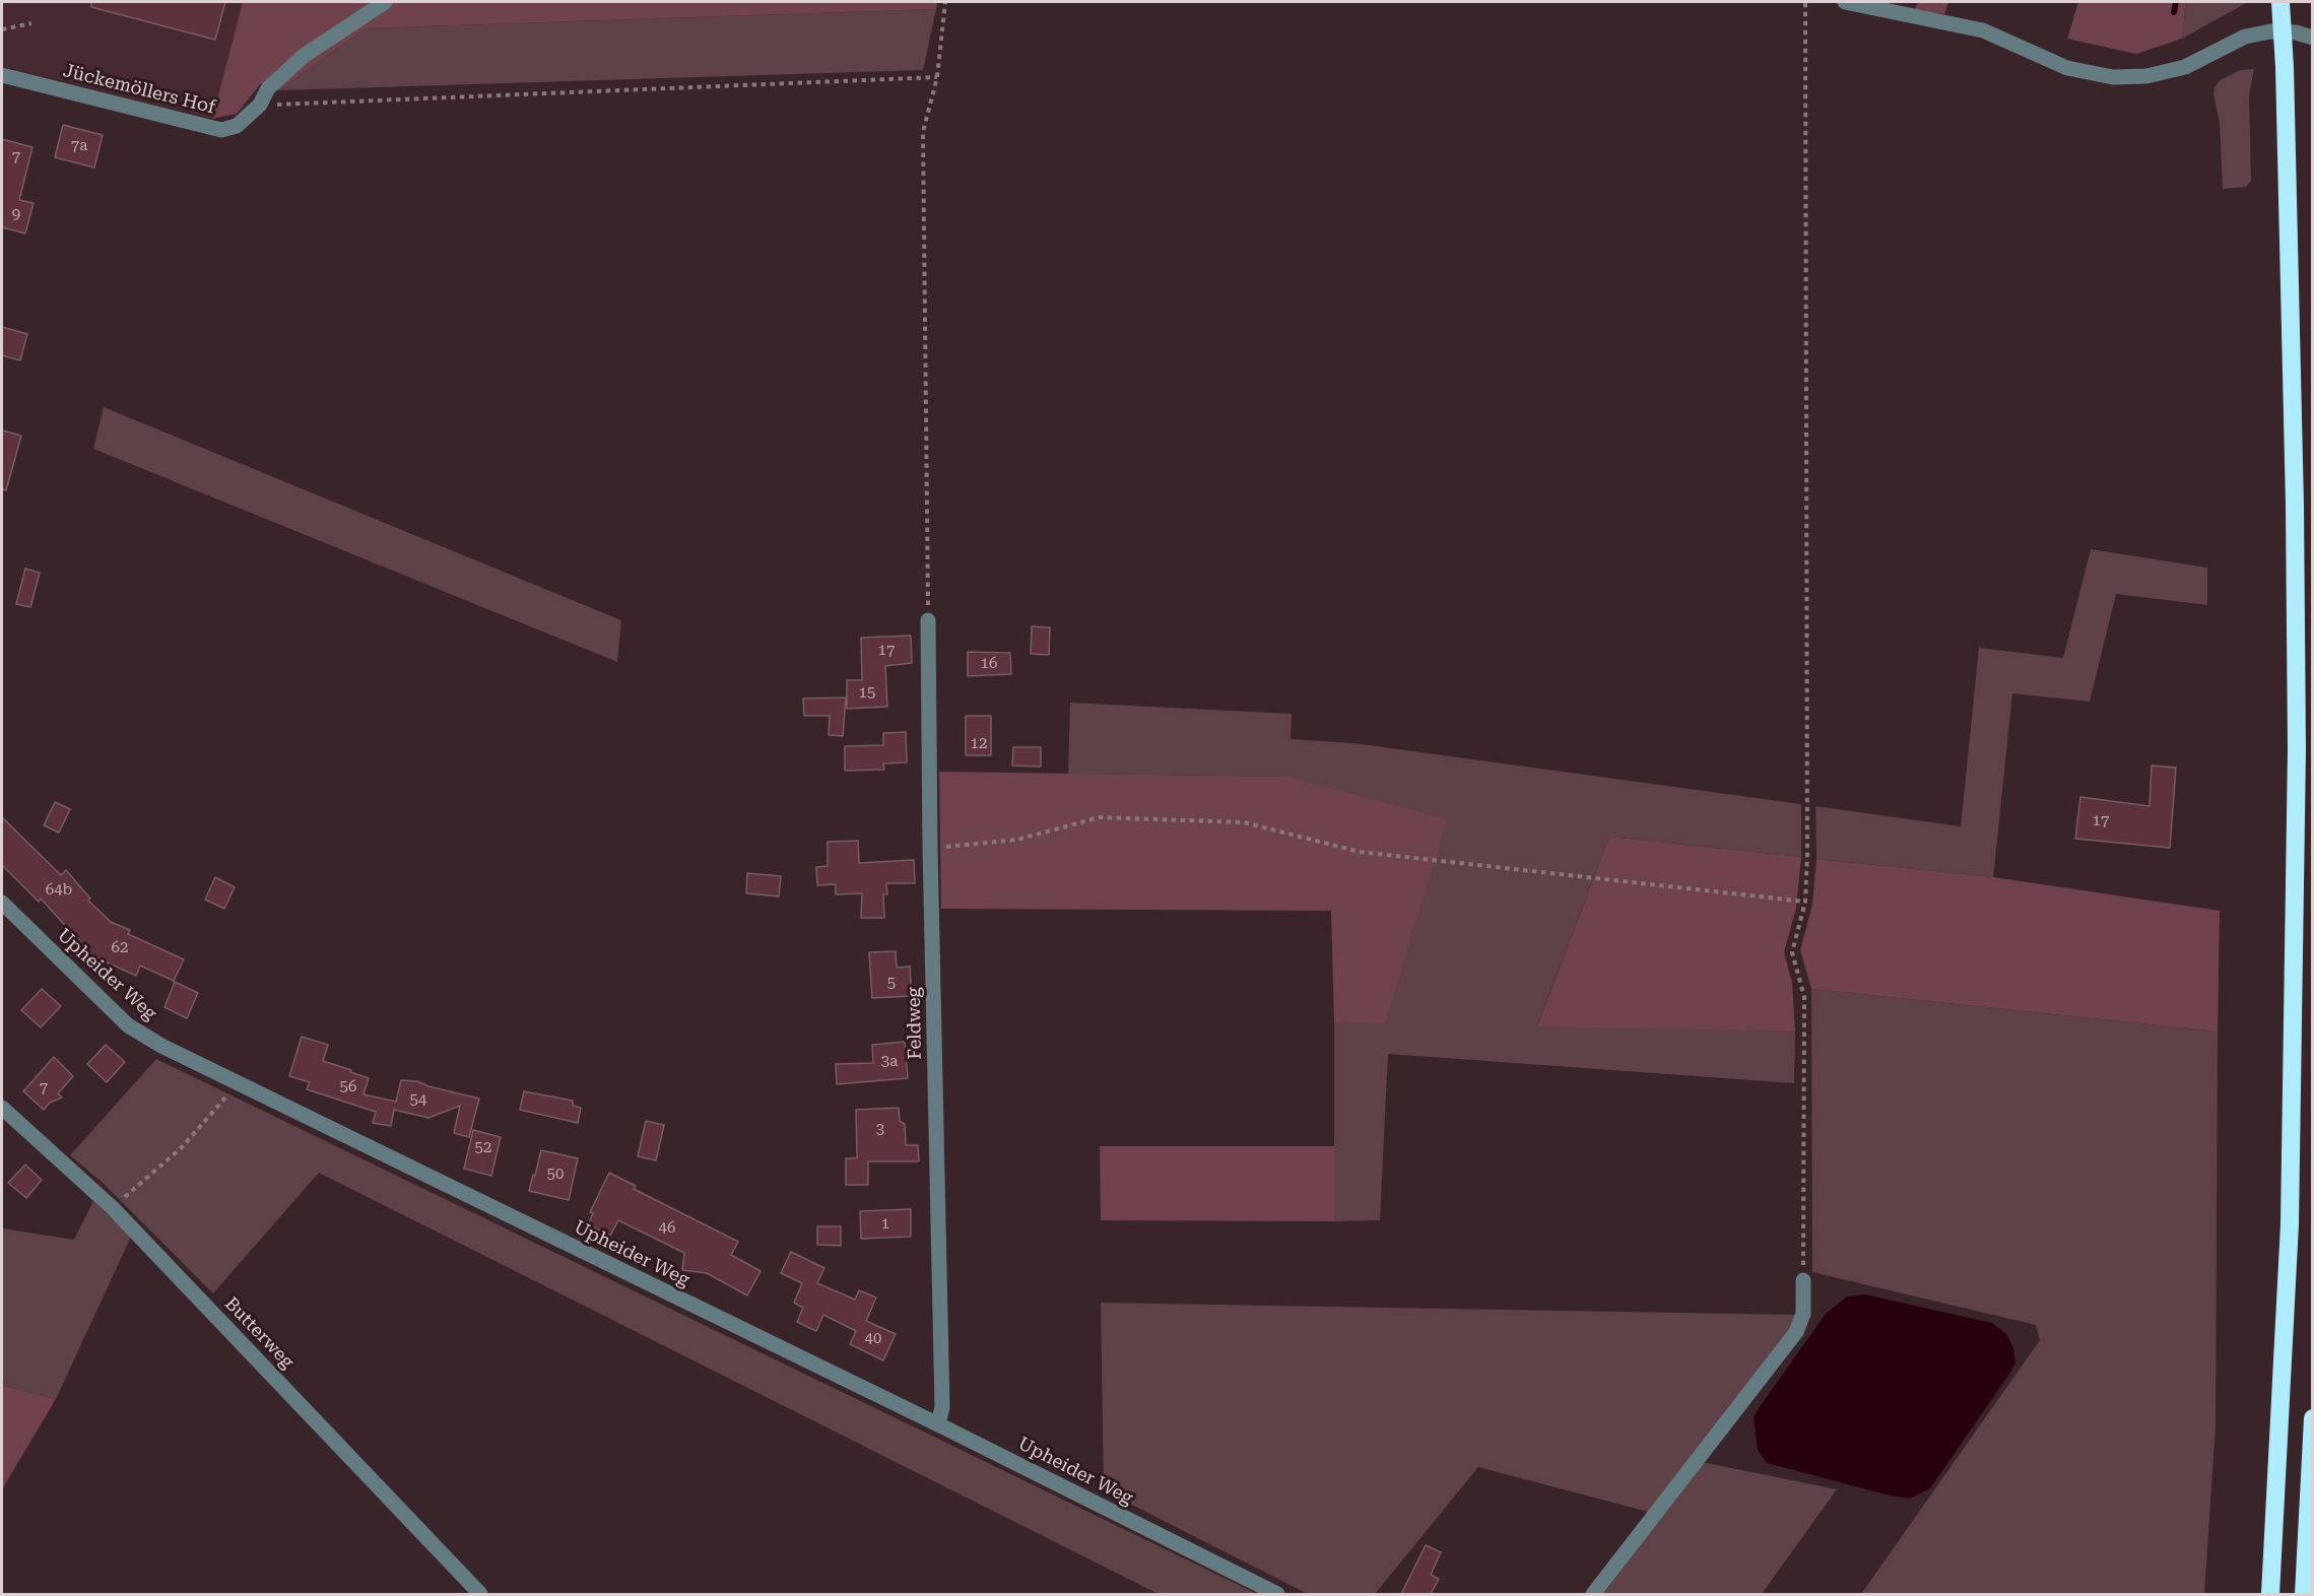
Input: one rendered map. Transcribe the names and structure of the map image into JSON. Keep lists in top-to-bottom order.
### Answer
{
  "streets": {
    "street": [
      "Jückemöllers Hof",
      "Upheider Weg",
      "Feldweg",
      "Butterweg"
    ]
  },
  "crossings": [
    ["Upheider Weg", "Feldweg"]
  ],
  "house_numbers": [
    "7a",
    "7",
    "9",
    "17",
    "16",
    "15",
    "12",
    "17",
    "64b",
    "62",
    "5",
    "3a",
    "56",
    "7",
    "54",
    "3",
    "52",
    "50",
    "1",
    "46",
    "40"
  ]
}
